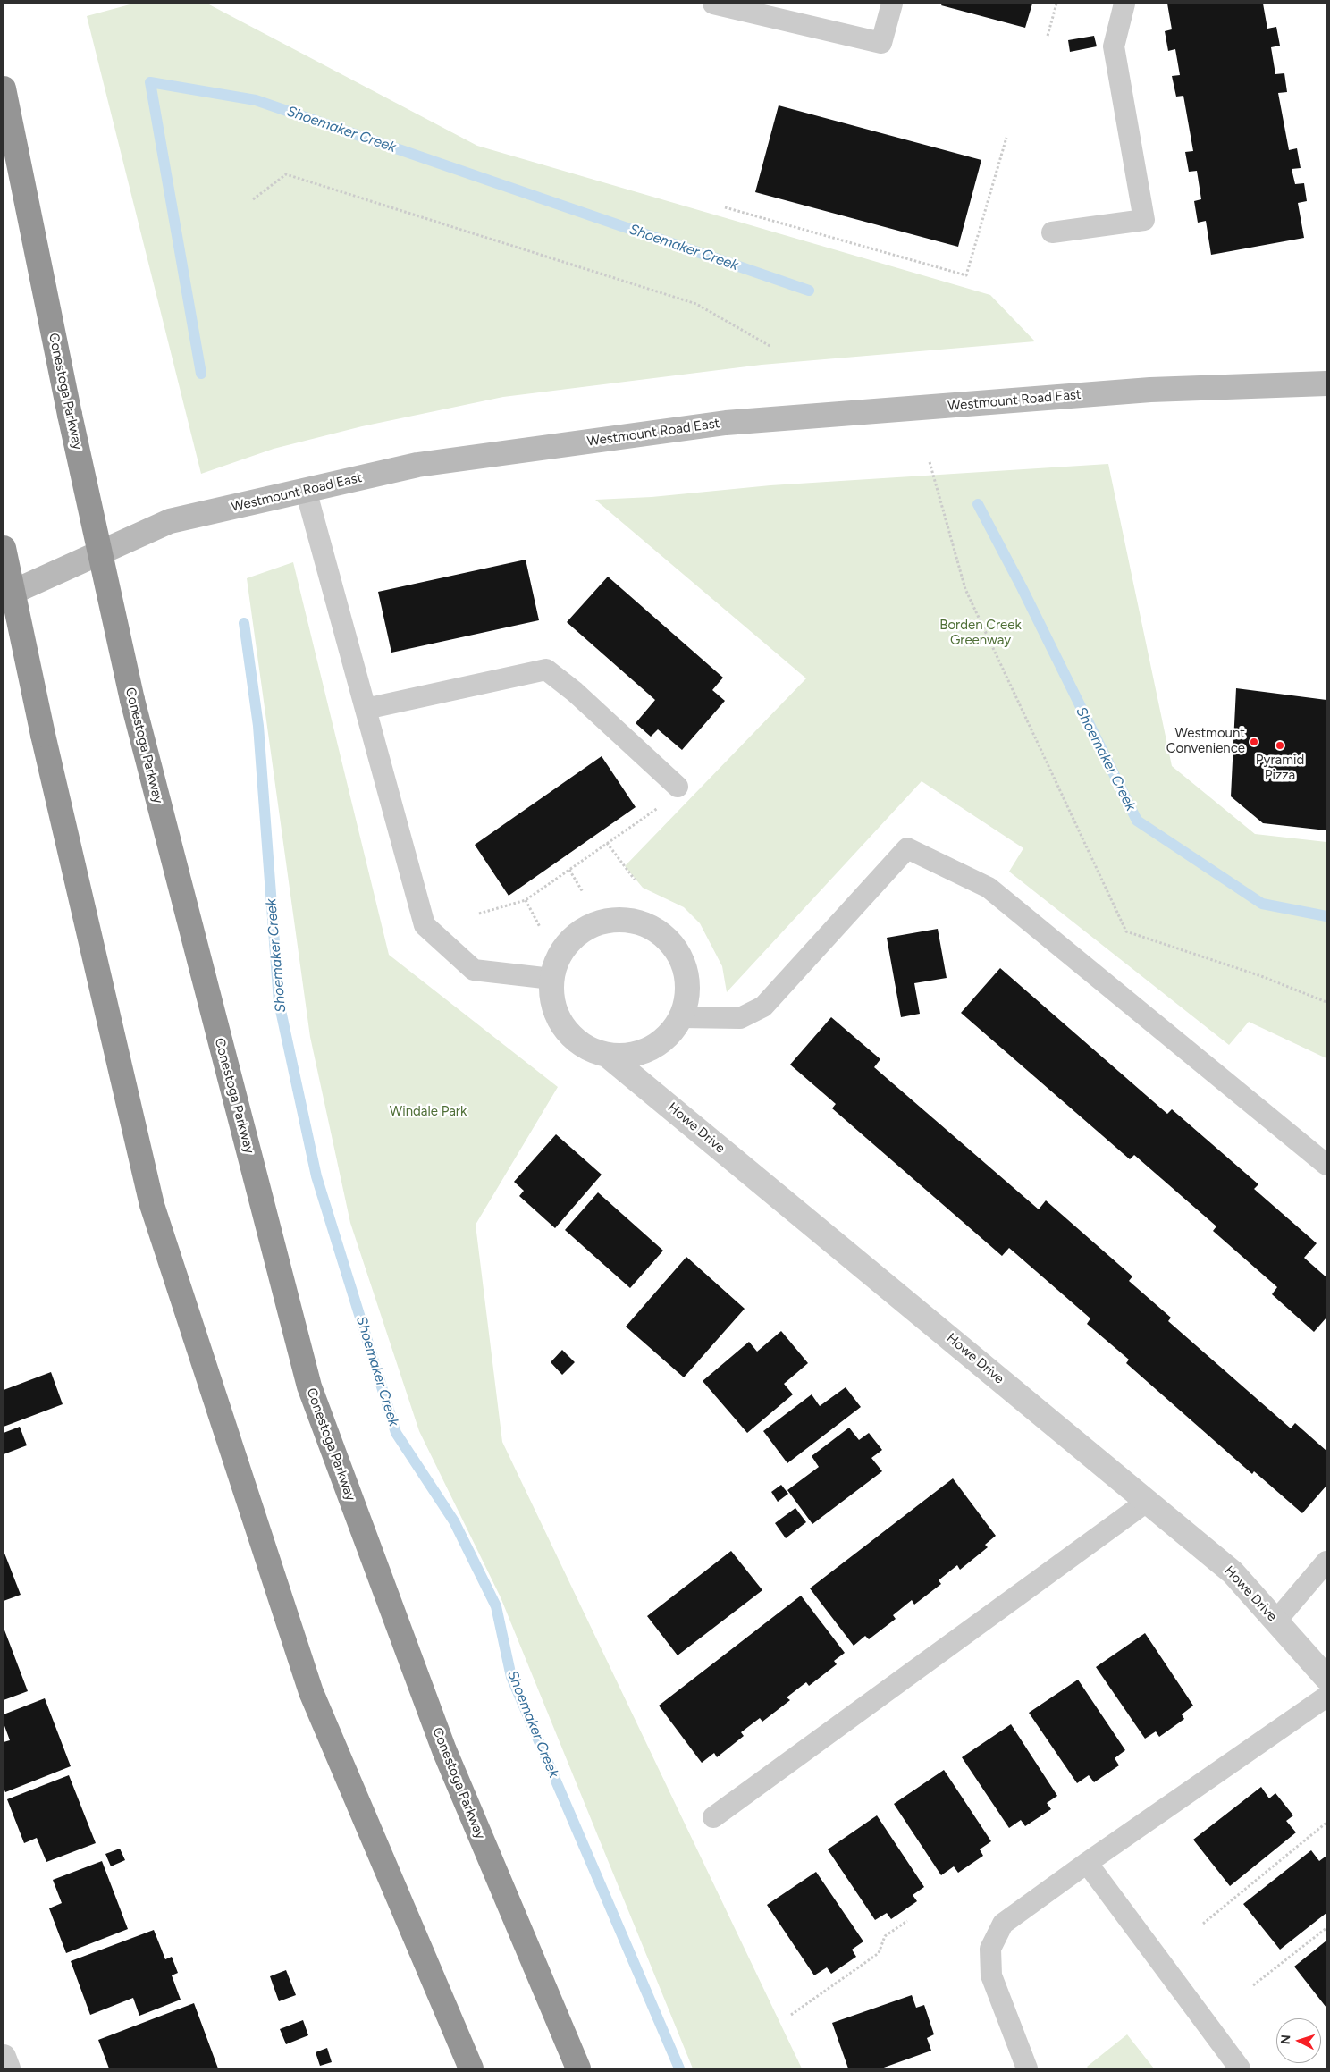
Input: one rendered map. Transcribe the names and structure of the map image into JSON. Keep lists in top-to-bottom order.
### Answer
{
  "streets": {
    "highway": ["Conestoga Parkway"],
    "main road": ["Westmount Road East"],
    "street": ["Howe Drive"]
  },
  "water": ["Shoemaker Creek"],
  "parks": ["Borden Creek Greenway", "Windale Park"],
  "places": ["Westmount Convenience", "Pyramid Pizza"],
  "north": "left"
}
